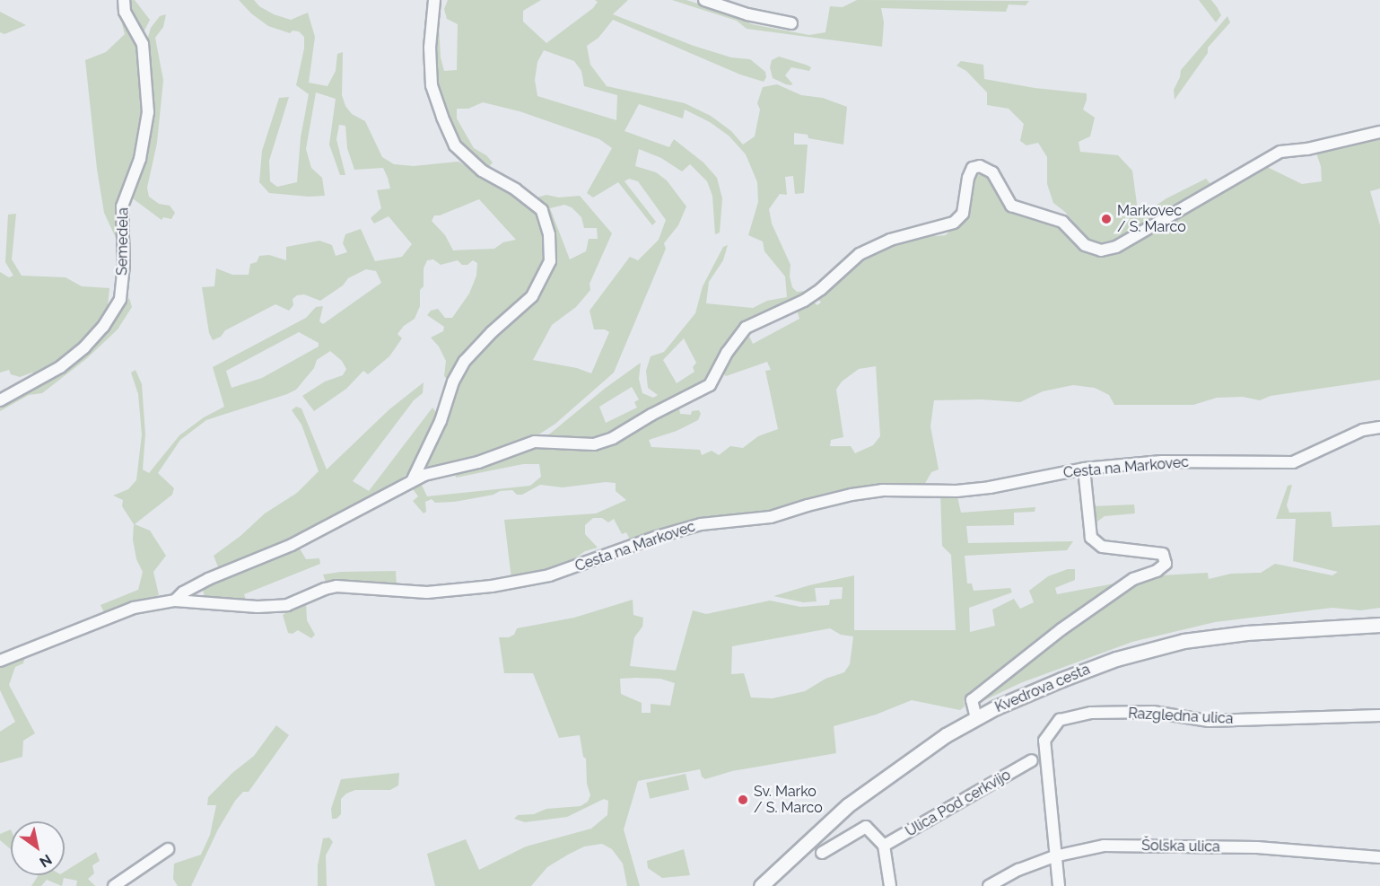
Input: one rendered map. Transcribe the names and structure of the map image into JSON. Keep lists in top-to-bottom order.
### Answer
{
  "streets": {
    "street": [
      "Semedela",
      "Cesta na Markovec",
      "Kvedrova cesta",
      "Razgledna ulica",
      "Ulica Pod cerkvijo",
      "Šolska ulica"
    ]
  },
  "crossings": [
    ["Razgledna ulica", "Šolska ulica"]
  ],
  "places": ["Markovec / S. Marco", "Sv. Marko / S. Marco"],
  "north": "bottom right"
}
